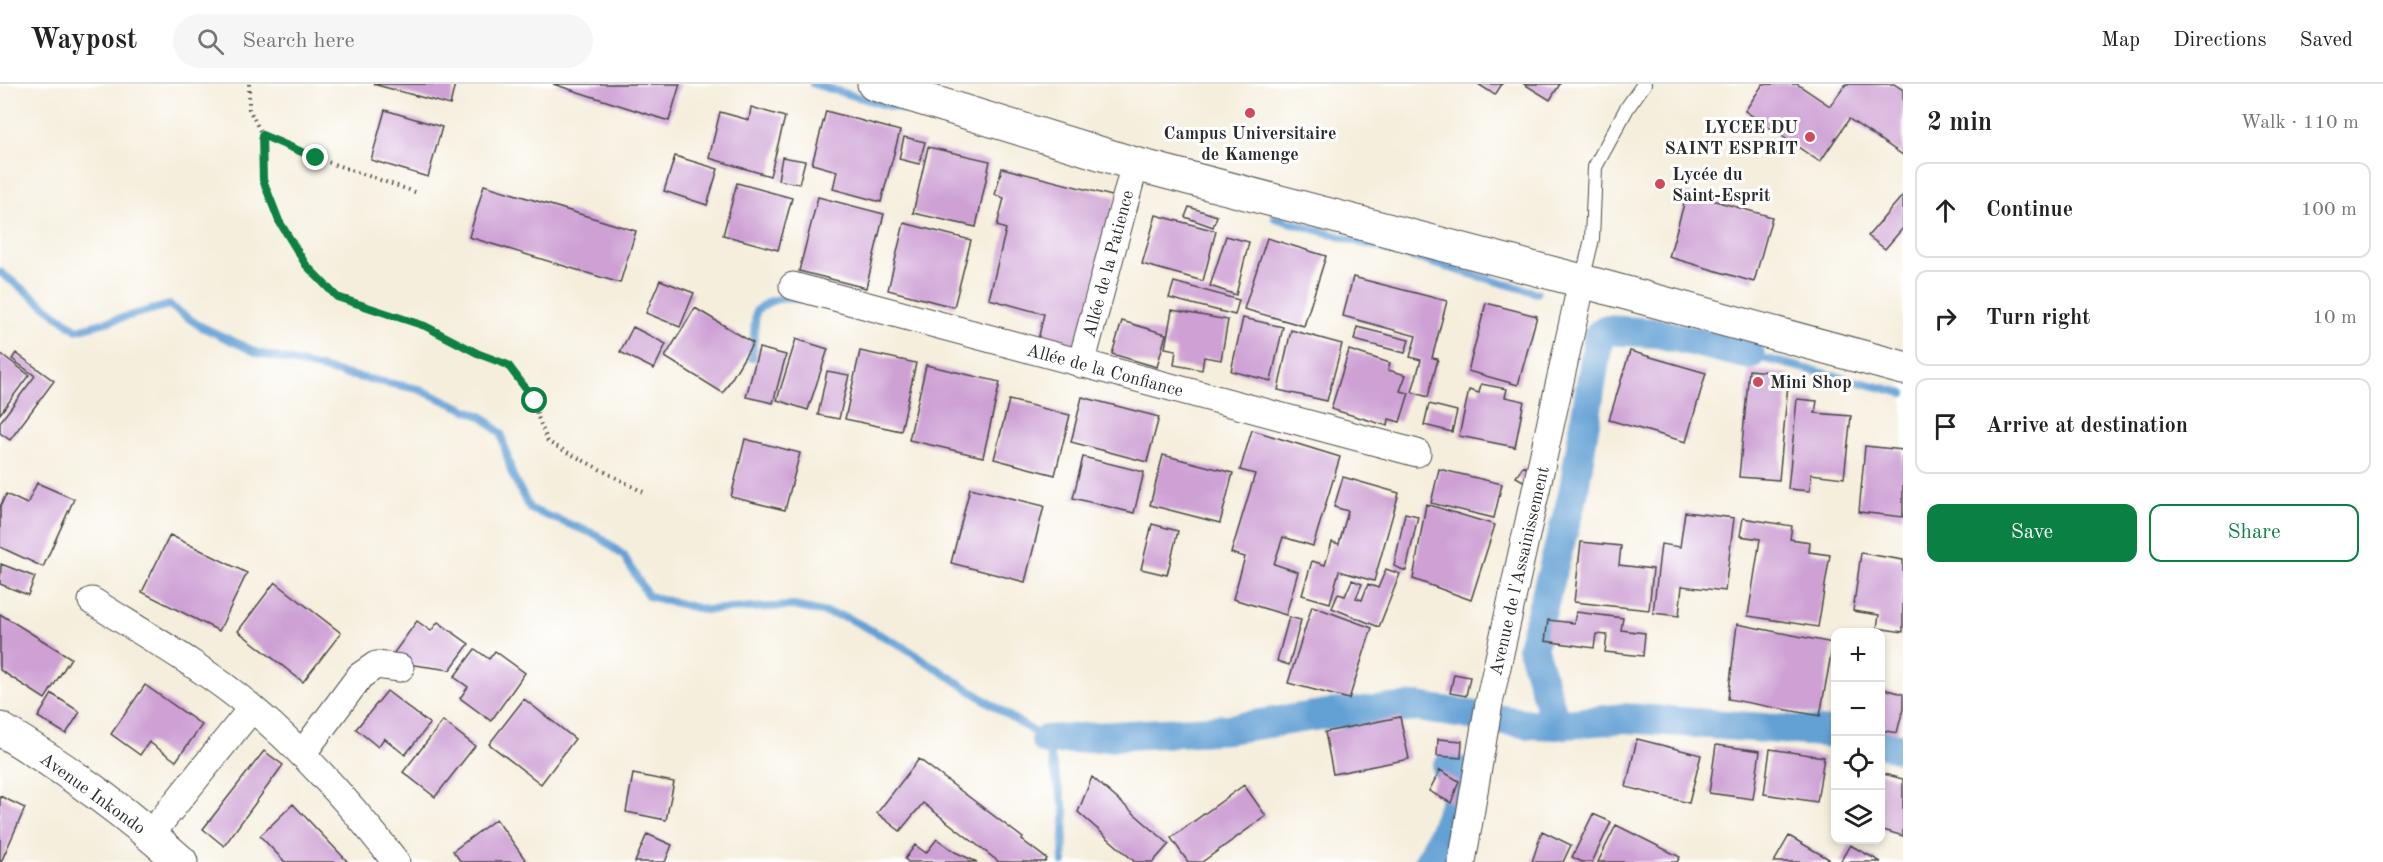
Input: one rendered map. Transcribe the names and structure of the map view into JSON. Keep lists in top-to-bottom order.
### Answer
{
  "streets": {
    "street": [
      "Allée de la Patience",
      "Allée de la Confiance",
      "Avenue de l'Assainissement",
      "Avenue Inkondo"
    ]
  },
  "crossings": [
    ["Allée de la Patience", "Allée de la Confiance"]
  ],
  "places": [
    "Campus Universitaire de Kamenge",
    "LYCEE DU SAINT ESPRIT",
    "Lycée du Saint-Esprit",
    "Mini Shop"
  ],
  "page": {
    "header": "Waypost",
    "search": "Search here",
    "nav": ["Map", "Directions", "Saved"],
    "heading": ["2 min", "Walk · 110 m"],
    "list": [
      ["Continue", "100 m"],
      ["Turn right", "10 m"],
      "Arrive at destination"
    ],
    "buttons": ["Save", "Share"],
    "map_buttons": ["+", "−"]
  }
}
